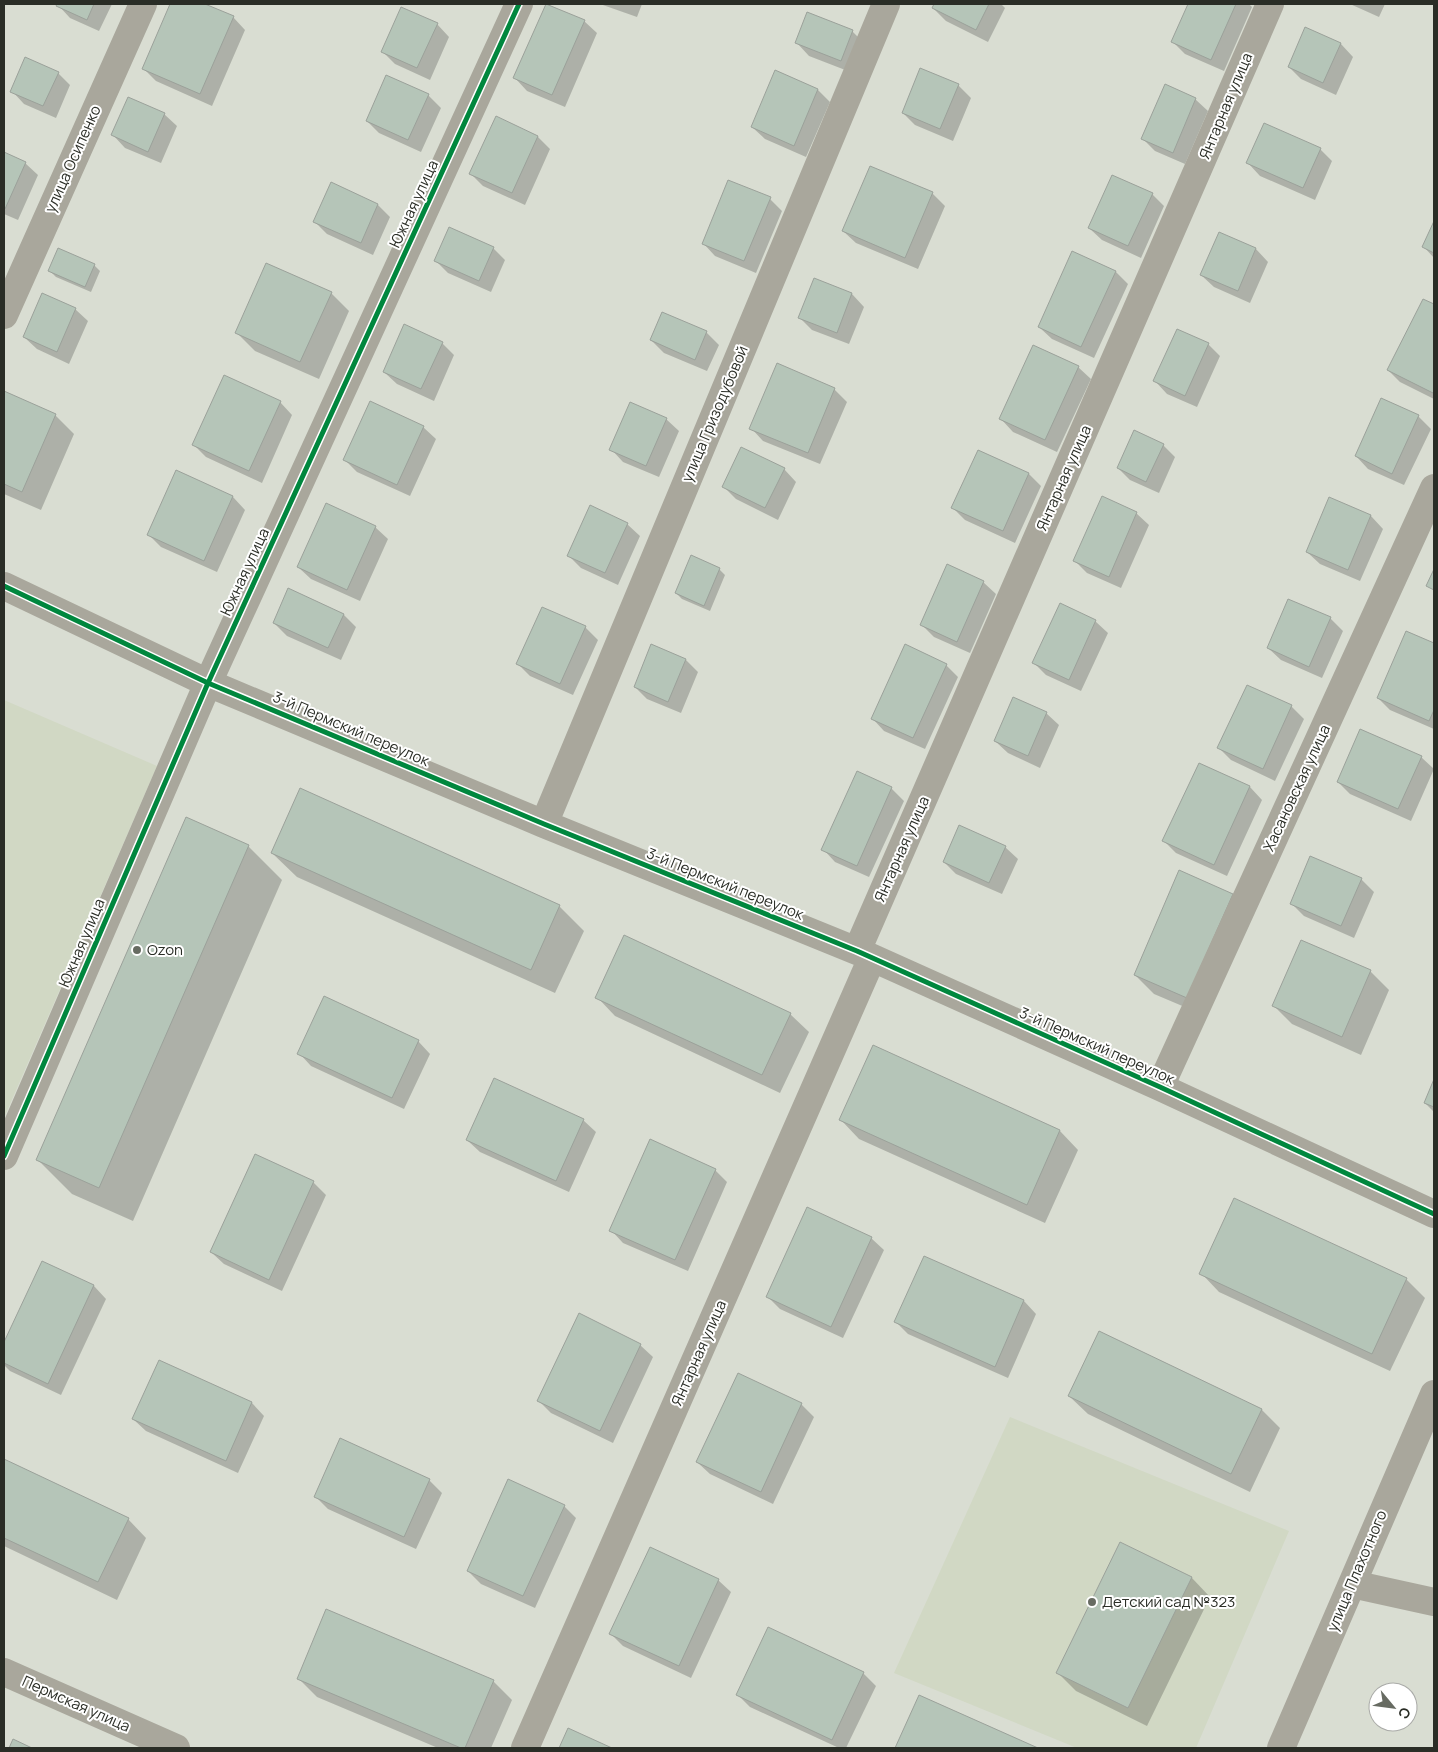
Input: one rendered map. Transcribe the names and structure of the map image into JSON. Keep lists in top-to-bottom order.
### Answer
{
  "streets": {
    "street": [
      "Янтарная улица",
      "улица Осипенко",
      "Южная улица",
      "улица Гризодубовой",
      "3-й Пермский переулок",
      "Хасановская улица",
      "улица Плахотного",
      "Пермская улица"
    ]
  },
  "crossings": [
    ["Янтарная улица", "3-й Пермский переулок"],
    ["Южная улица", "3-й Пермский переулок"],
    ["улица Гризодубовой", "3-й Пермский переулок"],
    ["3-й Пермский переулок", "Хасановская улица"]
  ],
  "places": ["Ozon", "Детский сад №323"],
  "north": "bottom right"
}
